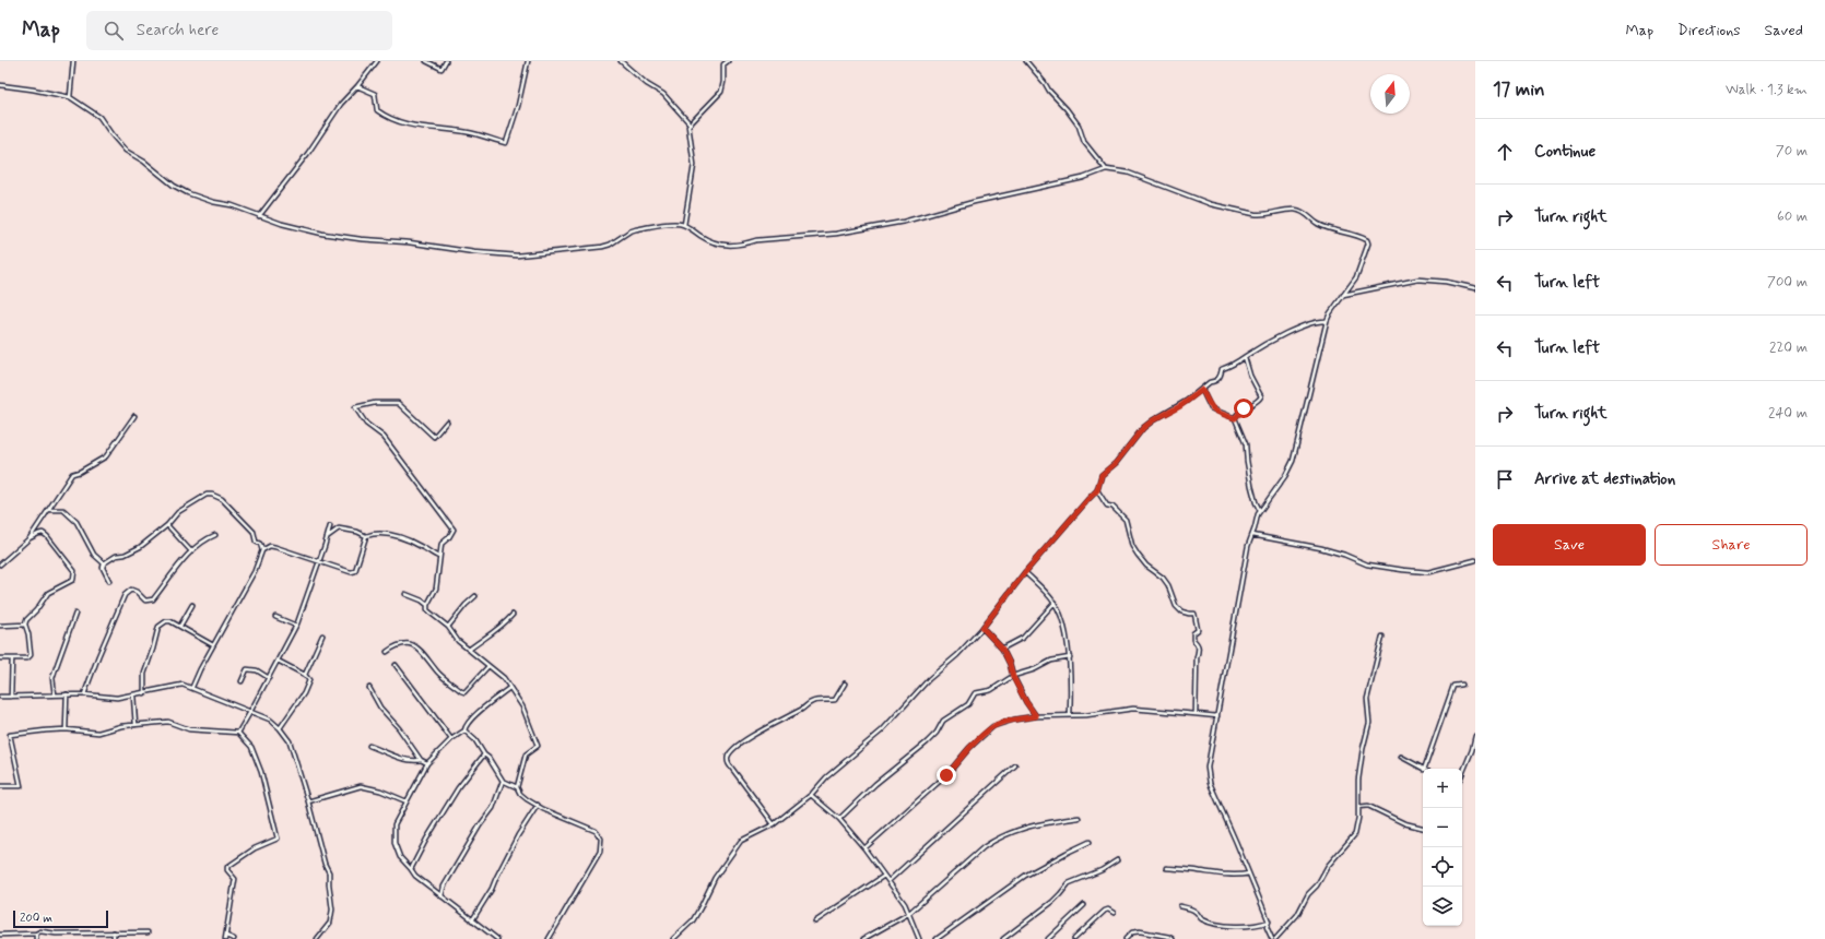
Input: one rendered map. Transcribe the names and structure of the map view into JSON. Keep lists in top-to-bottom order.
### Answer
{
  "scale_bar": "200 m",
  "north": "top",
  "page": {
    "header": "Map",
    "search": "Search here",
    "nav": ["Map", "Directions", "Saved"],
    "heading": ["17 min", "Walk · 1.3 km"],
    "list": [
      ["Continue", "70 m"],
      ["Turn right", "60 m"],
      ["Turn left", "700 m"],
      ["Turn left", "220 m"],
      ["Turn right", "240 m"],
      "Arrive at destination"
    ],
    "buttons": ["Save", "Share"],
    "map_buttons": ["+", "−"],
    "scale": "200 m"
  }
}
